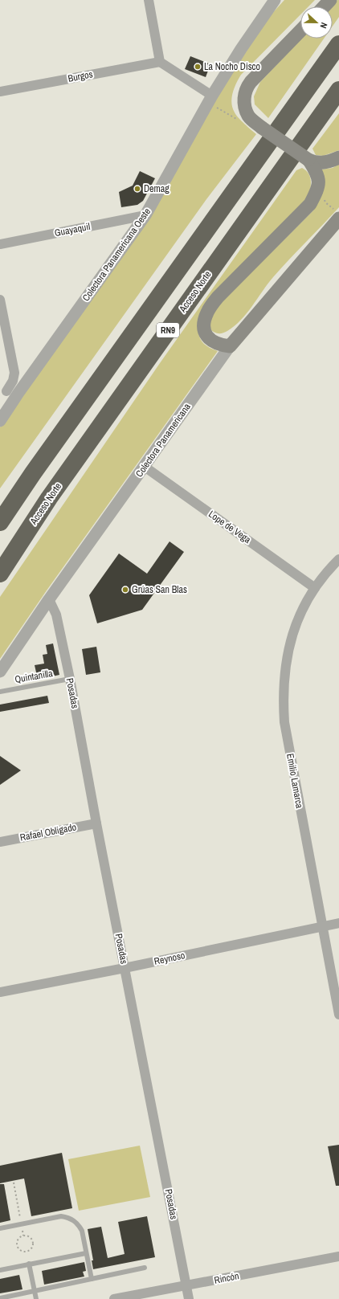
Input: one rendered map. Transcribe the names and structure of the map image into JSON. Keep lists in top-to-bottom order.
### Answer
{
  "streets": {
    "highway": ["Acceso Norte", "RN9"],
    "main road": ["Colectora Panamericana"],
    "street": [
      "Burgos",
      "Guayaquil",
      "Colectora Panamericana Oeste",
      "Lope de Vega",
      "Posadas",
      "Emilio Lamarca",
      "Rafael Obligado",
      "Reynoso",
      "Rincón"
    ],
    "lane": ["Quintanilla"]
  },
  "crossings": [
    ["Guayaquil", "Colectora Panamericana Oeste"],
    ["Colectora Panamericana", "Lope de Vega"],
    ["Colectora Panamericana", "Posadas"],
    ["Lope de Vega", "Emilio Lamarca"],
    ["Quintanilla", "Posadas"],
    ["Posadas", "Rafael Obligado"],
    ["Posadas", "Reynoso"],
    ["Posadas", "Rincón"],
    ["Emilio Lamarca", "Reynoso"]
  ],
  "places": ["La Nocho Disco", "Demag", "Grúas San Blas"],
  "north": "right"
}
